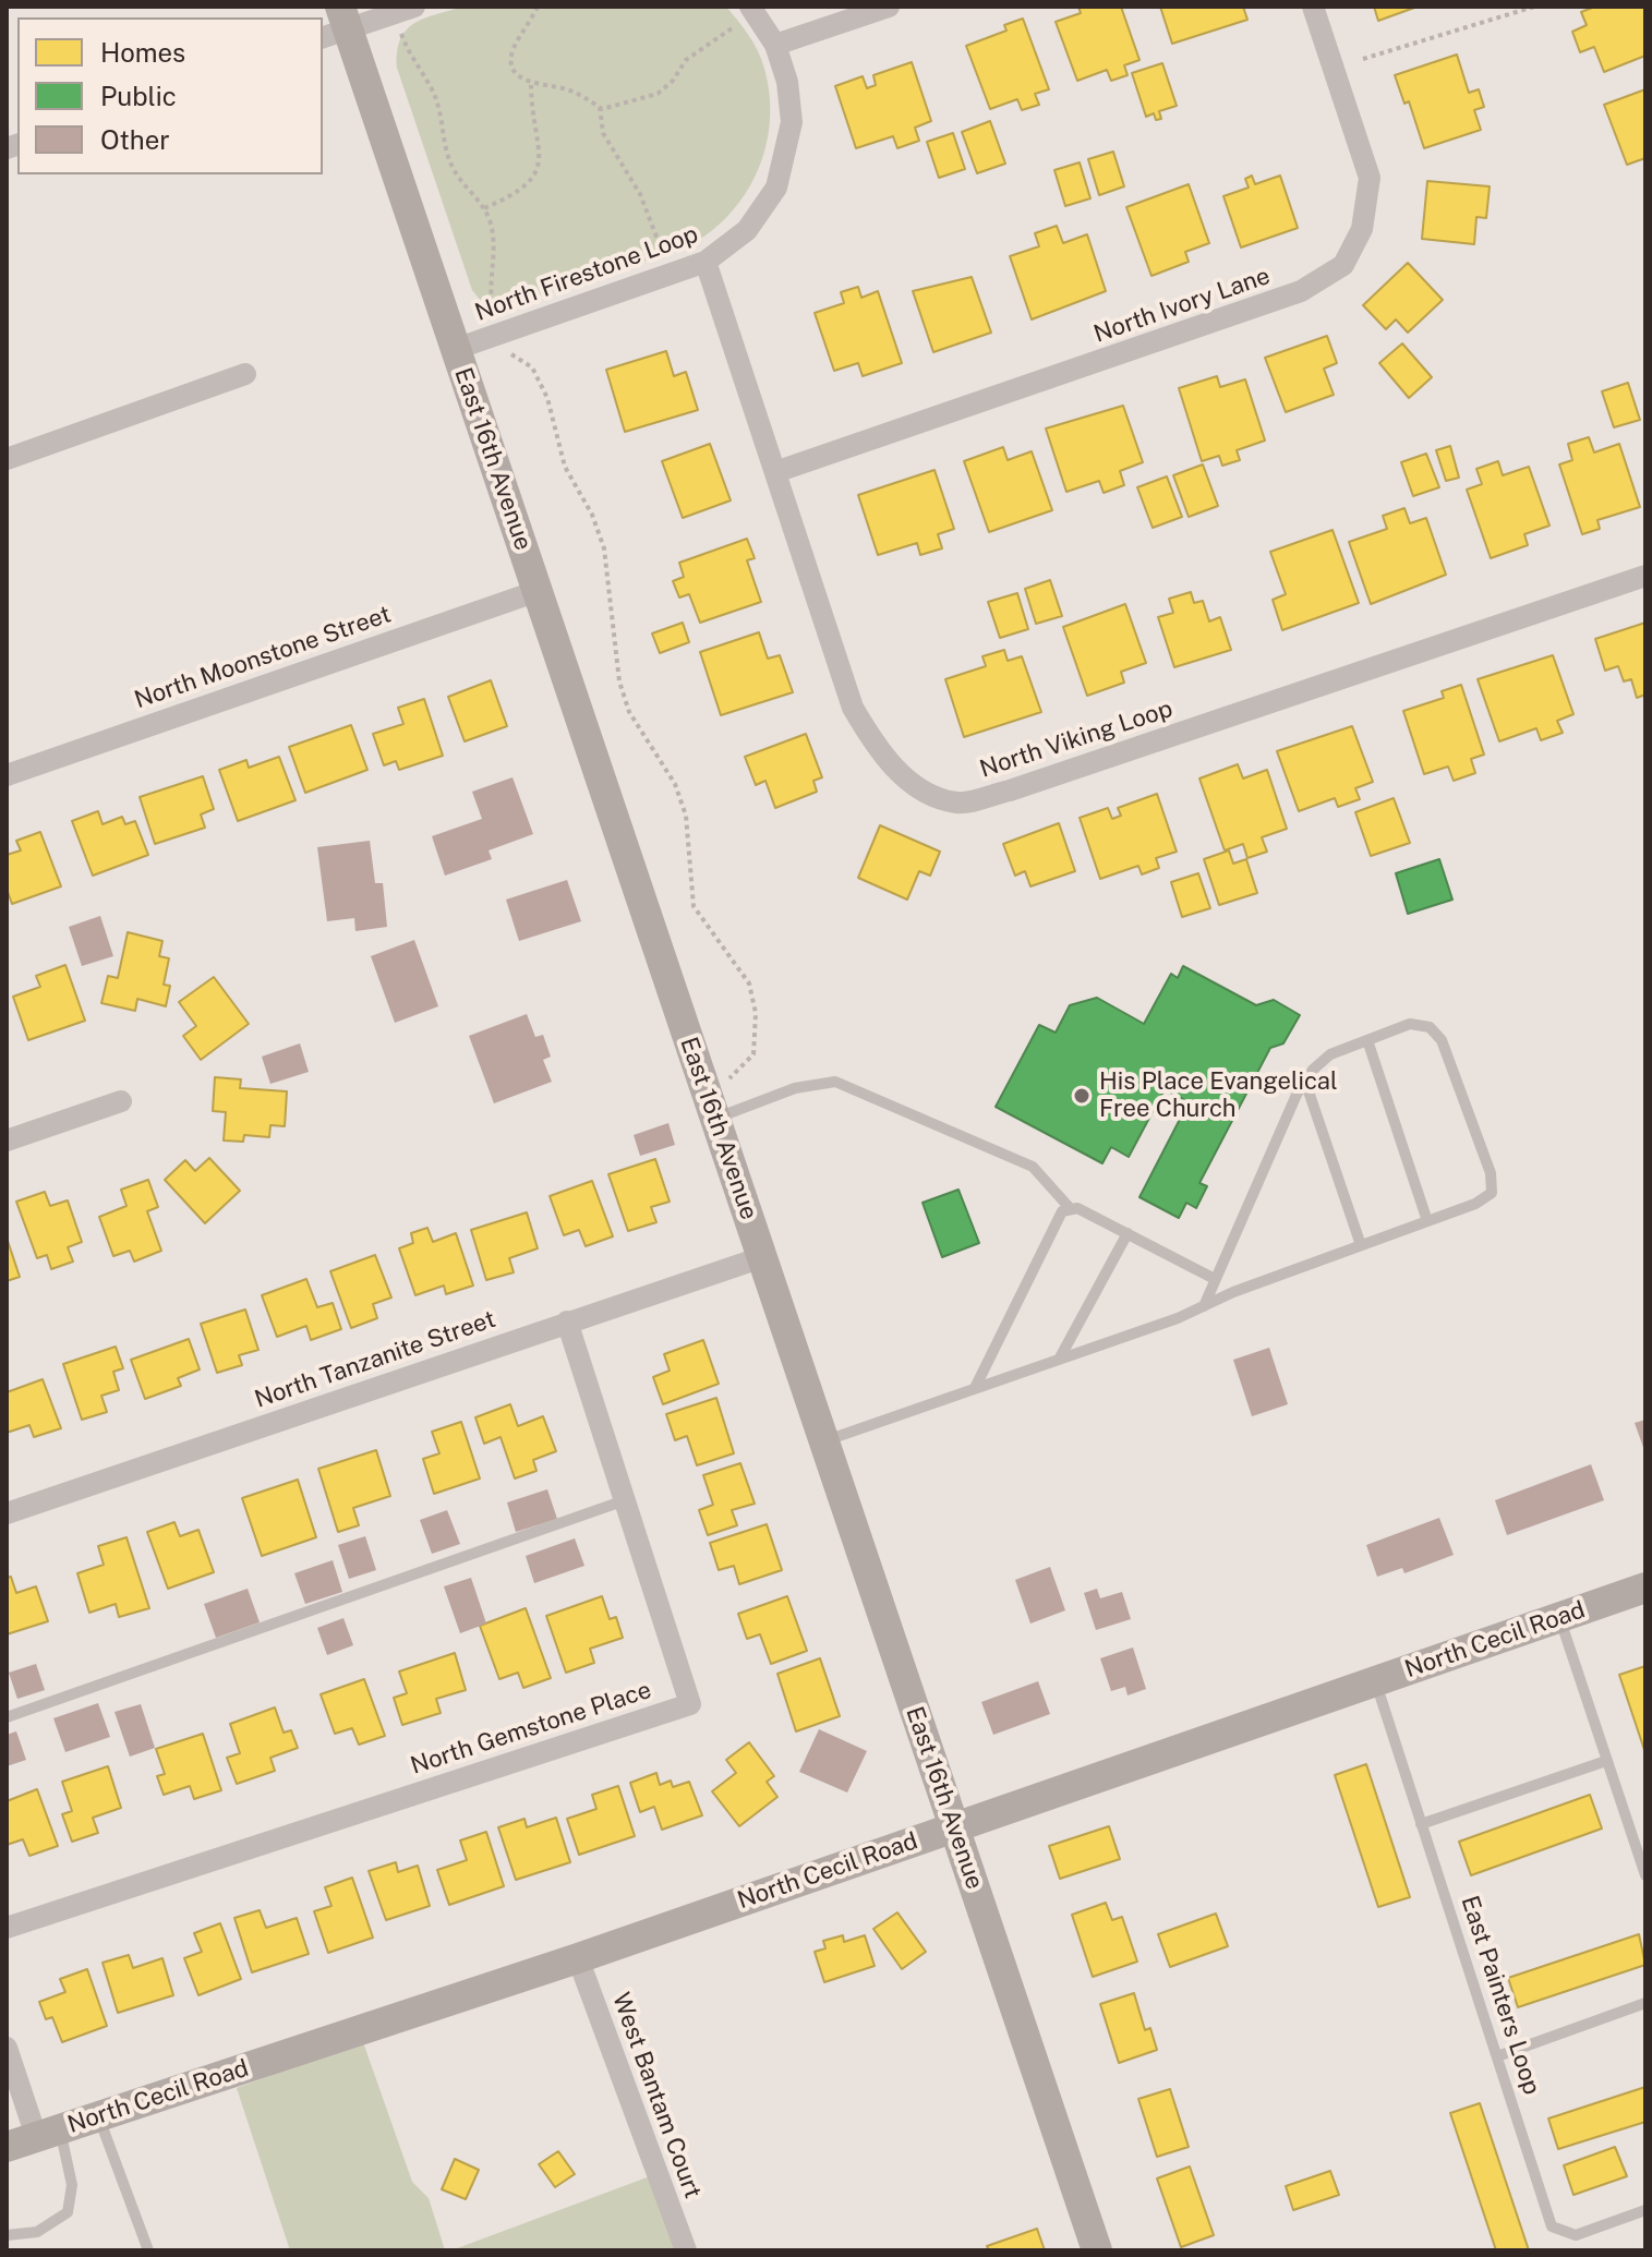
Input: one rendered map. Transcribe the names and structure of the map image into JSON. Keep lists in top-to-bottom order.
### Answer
{
  "streets": {
    "street": [
      "North Firestone Loop",
      "North Ivory Lane",
      "East 16th Avenue",
      "North Moonstone Street",
      "North Viking Loop",
      "North Tanzanite Street",
      "North Cecil Road",
      "North Gemstone Place",
      "West Bantam Court"
    ],
    "lane": ["East Painters Loop"]
  },
  "crossings": [
    ["North Firestone Loop", "East 16th Avenue"],
    ["North Firestone Loop", "North Viking Loop"],
    ["North Ivory Lane", "North Viking Loop"],
    ["East 16th Avenue", "North Moonstone Street"],
    ["East 16th Avenue", "North Tanzanite Street"],
    ["East 16th Avenue", "North Cecil Road"],
    ["North Tanzanite Street", "North Gemstone Place"],
    ["North Cecil Road", "East Painters Loop"],
    ["North Cecil Road", "West Bantam Court"]
  ],
  "places": ["His Place Evangelical Free Church"],
  "legend": ["Homes", "Public", "Other"]
}
